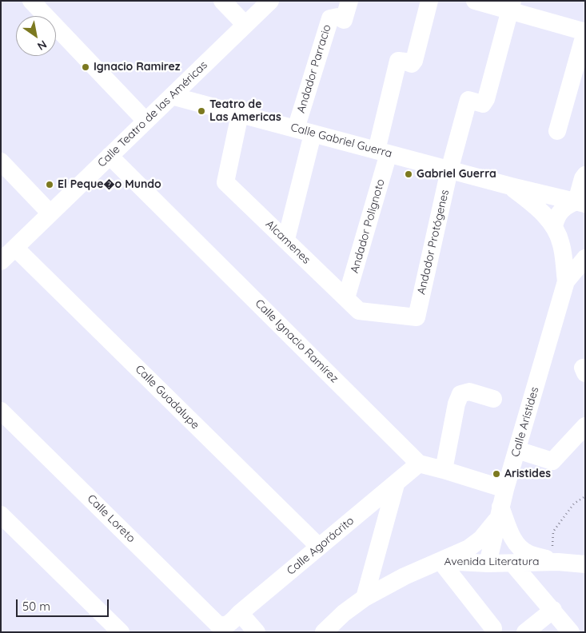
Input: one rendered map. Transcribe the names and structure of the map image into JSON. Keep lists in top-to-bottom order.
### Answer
{
  "streets": {
    "street": [
      "Andador Parracio",
      "Calle Teatro de las Américas",
      "Calle Gabriel Guerra",
      "Andador Polignoto",
      "Alcamenes",
      "Andador Protógenes",
      "Calle Ignacio Ramírez",
      "Calle Guadalupe",
      "Calle Arístides",
      "Calle Loreto",
      "Calle Agorácrito",
      "Avenida Literatura"
    ]
  },
  "crossings": [
    ["Andador Parracio", "Calle Gabriel Guerra"],
    ["Calle Teatro de las Américas", "Calle Gabriel Guerra"],
    ["Calle Teatro de las Américas", "Calle Ignacio Ramírez"],
    ["Calle Teatro de las Américas", "Calle Guadalupe"],
    ["Calle Gabriel Guerra", "Andador Polignoto"],
    ["Calle Gabriel Guerra", "Alcamenes"],
    ["Calle Gabriel Guerra", "Andador Protógenes"],
    ["Calle Gabriel Guerra", "Calle Arístides"],
    ["Andador Polignoto", "Alcamenes"],
    ["Alcamenes", "Andador Protógenes"],
    ["Calle Ignacio Ramírez", "Calle Agorácrito"],
    ["Calle Guadalupe", "Calle Agorácrito"],
    ["Calle Arístides", "Avenida Literatura"],
    ["Calle Loreto", "Calle Agorácrito"]
  ],
  "places": [
    "Ignacio Ramirez",
    "Teatro de Las Americas",
    "Gabriel Guerra",
    "El Peque�o Mundo",
    "Aristides"
  ],
  "scale_bar": "50 m",
  "north": "bottom right"
}
